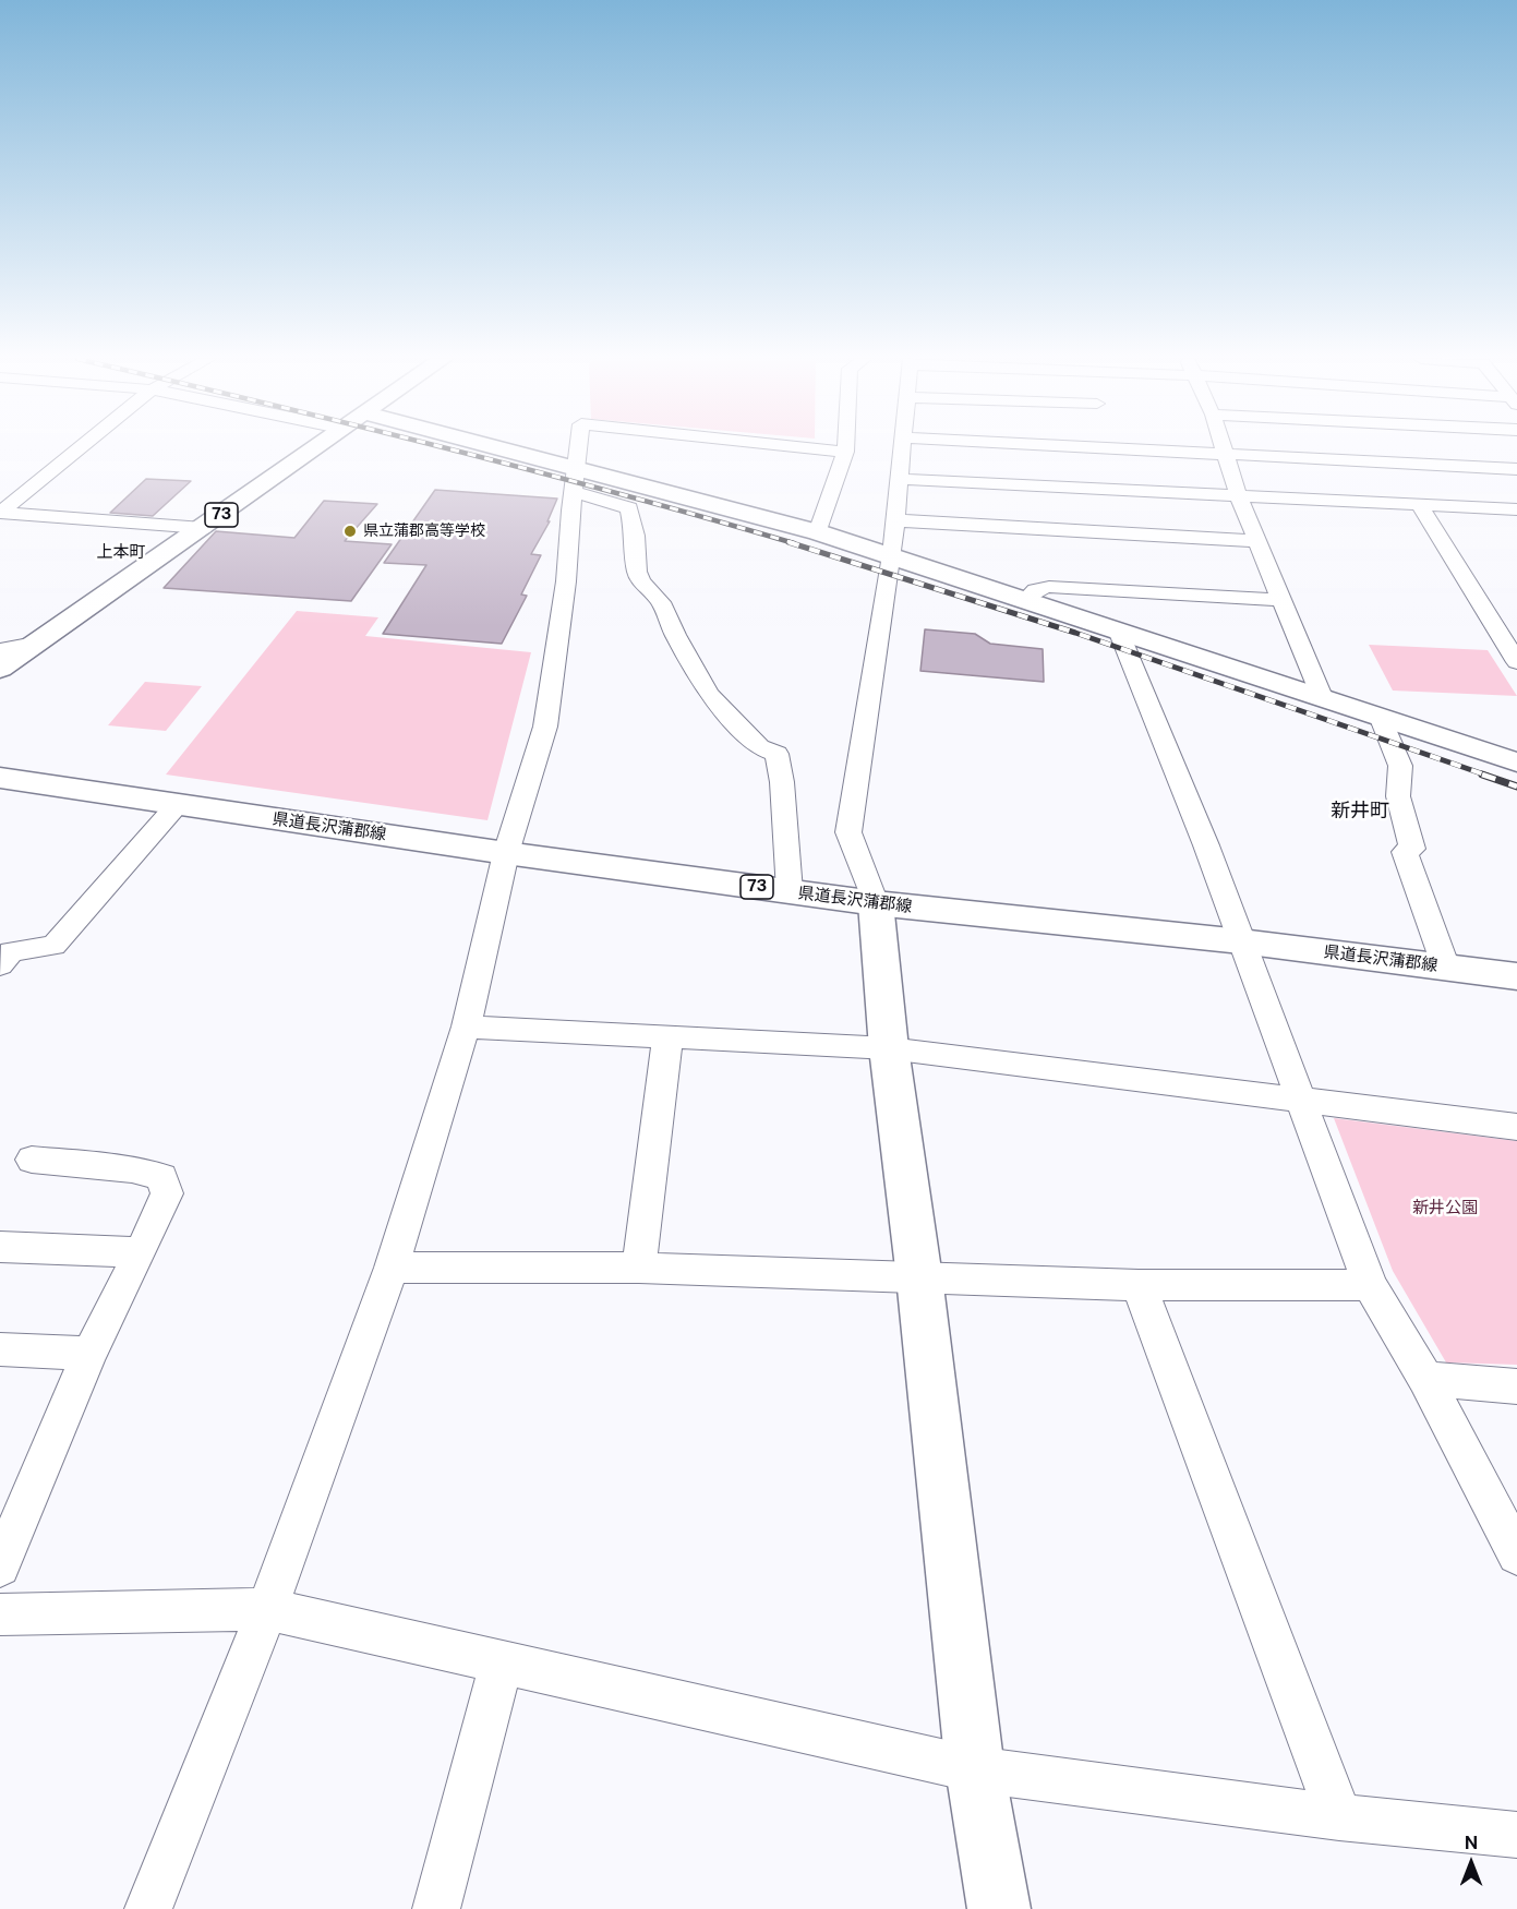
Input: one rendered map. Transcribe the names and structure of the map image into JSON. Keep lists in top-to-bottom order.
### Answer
{
  "streets": {
    "main road": ["73", "県道長沢蒲郡線"]
  },
  "districts": ["上本町", "新井町"],
  "parks": ["新井公園"],
  "places": ["県立蒲郡高等学校"],
  "north": "top"
}
